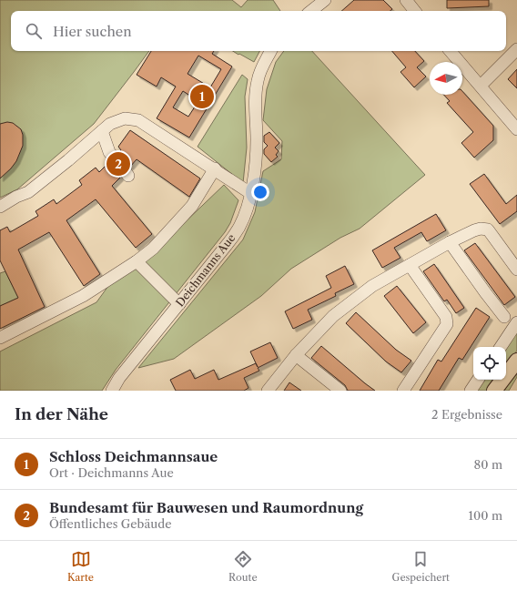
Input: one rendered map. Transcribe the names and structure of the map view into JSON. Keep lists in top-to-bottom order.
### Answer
{
  "streets": {
    "street": ["Deichmanns Aue"]
  },
  "north": "left",
  "page": {
    "search": "Hier suchen",
    "pins": ["1", "2"],
    "heading": ["In der Nähe", "2 Ergebnisse"],
    "list": [
      {
        "mark": "1",
        "name": "Schloss Deichmannsaue",
        "note": "Ort · Deichmanns Aue",
        "value": "80 m"
      },
      {
        "mark": "2",
        "name": "Bundesamt für Bauwesen und Raumordnung",
        "note": "Öffentliches Gebäude",
        "value": "100 m"
      }
    ],
    "nav": ["Karte", "Route", "Gespeichert"]
  }
}
